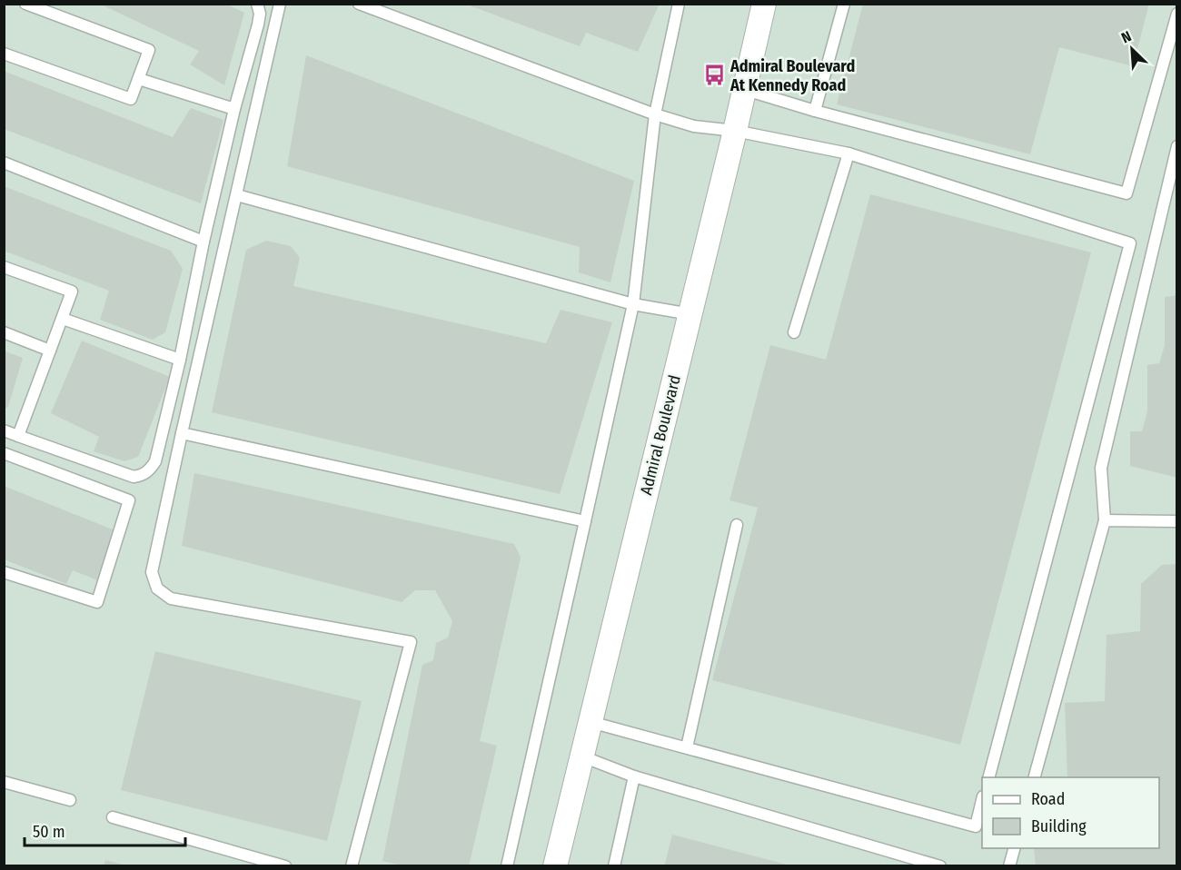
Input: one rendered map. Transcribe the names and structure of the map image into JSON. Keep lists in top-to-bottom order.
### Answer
{
  "streets": {
    "street": ["Admiral Boulevard"]
  },
  "places": {
    "bus stop": ["Admiral Boulevard At Kennedy Road"]
  },
  "legend": ["Road", "Building"],
  "scale_bar": "50 m",
  "north": "top left"
}
